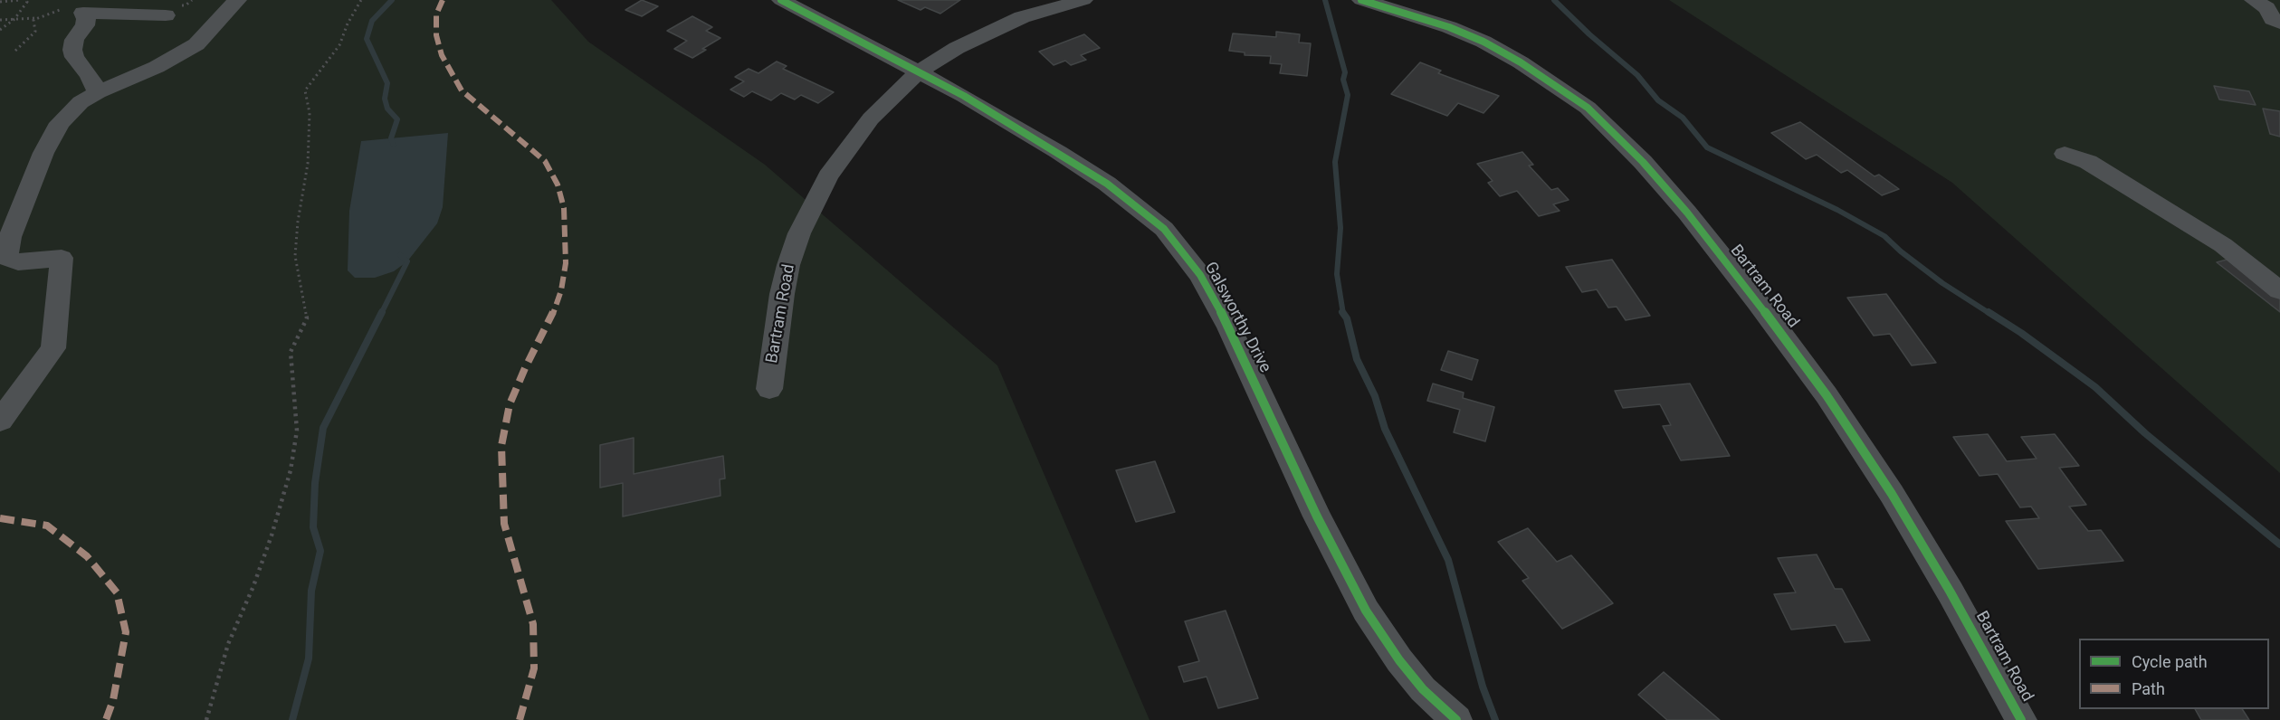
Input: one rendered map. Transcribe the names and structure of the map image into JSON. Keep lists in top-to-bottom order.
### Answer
{
  "streets": {
    "street": ["Bartram Road", "Galsworthy Drive"]
  },
  "crossings": [
    ["Bartram Road", "Galsworthy Drive"]
  ],
  "legend": ["Cycle path", "Path"]
}
